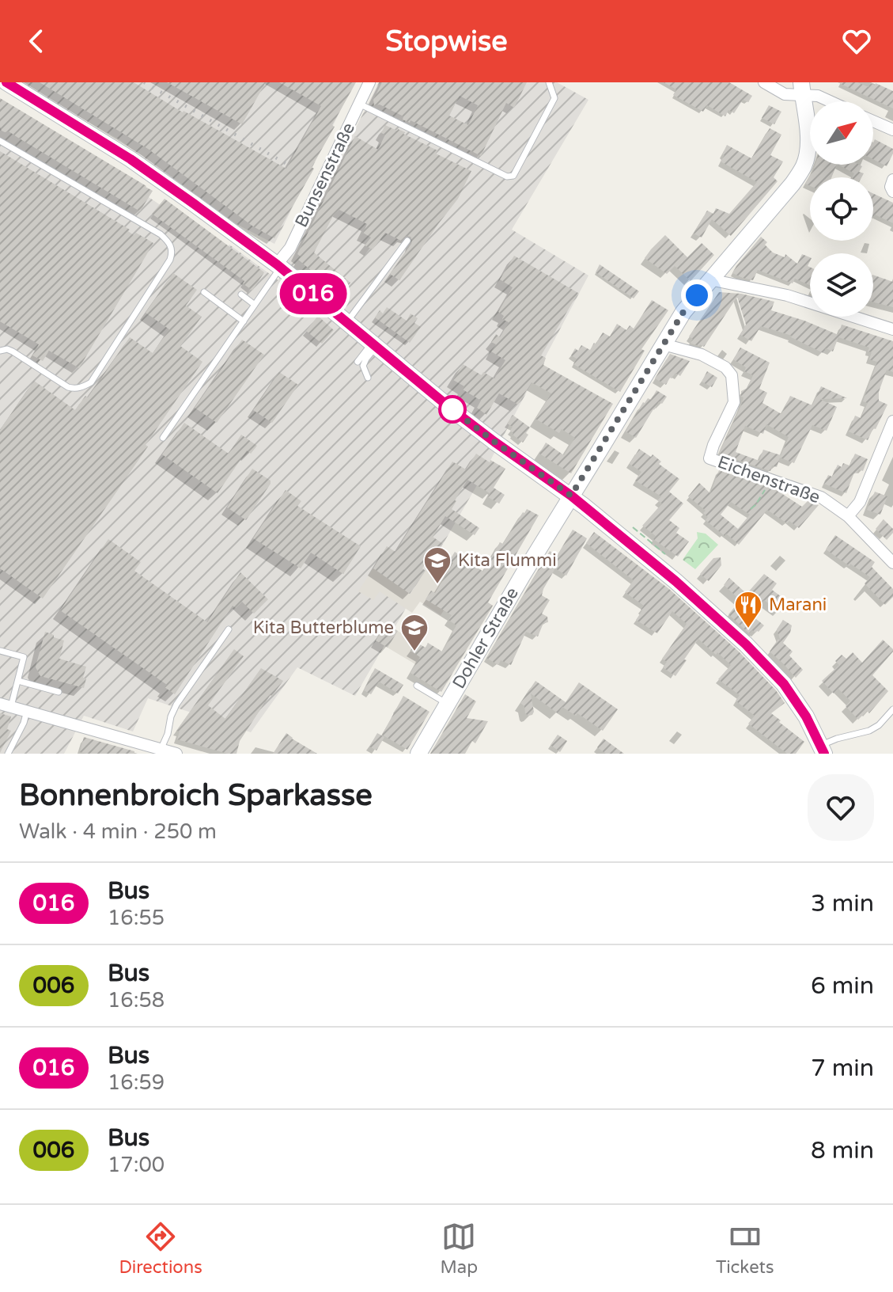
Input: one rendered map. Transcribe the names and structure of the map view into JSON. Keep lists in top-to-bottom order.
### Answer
{
  "streets": {
    "main road": ["Dohler Straße"],
    "street": ["Bunsenstraße", "Eichenstraße"]
  },
  "crossings": [
    ["Eichenstraße", "Dohler Straße"]
  ],
  "places": {
    "school or university": ["Kita Flummi", "Kita Butterblume"],
    "restaurant": ["Marani"]
  },
  "lines": ["bus line 016"],
  "north": "top right",
  "page": {
    "header": "Stopwise",
    "on_map": "016",
    "heading": ["Bonnenbroich Sparkasse", "Walk · 4 min · 250 m"],
    "list": [
      {
        "mark": "016",
        "name": "Bus",
        "note": "16:55",
        "value": "3 min"
      },
      {
        "mark": "006",
        "name": "Bus",
        "note": "16:58",
        "value": "6 min"
      },
      {
        "mark": "016",
        "name": "Bus",
        "note": "16:59",
        "value": "7 min"
      },
      {
        "mark": "006",
        "name": "Bus",
        "note": "17:00",
        "value": "8 min"
      }
    ],
    "tabs": ["Directions", "Map", "Tickets"]
  }
}
